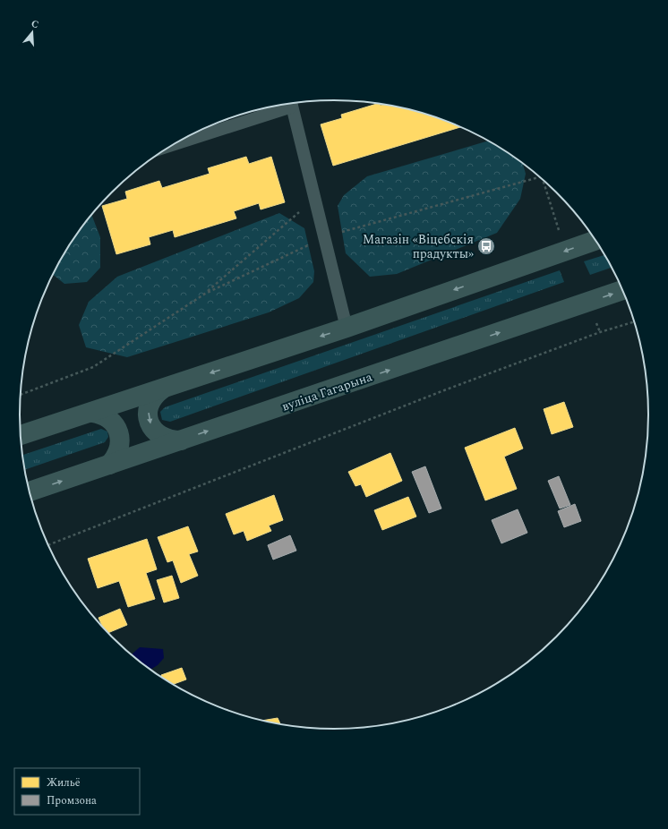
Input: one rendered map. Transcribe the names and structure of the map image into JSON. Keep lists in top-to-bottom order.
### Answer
{
  "streets": {
    "main road": ["вуліца Гагарына"]
  },
  "places": {
    "bus stop": ["Магазін «Віцебскія прадукты»"]
  },
  "legend": ["Жильё", "Промзона"],
  "north": "top"
}
